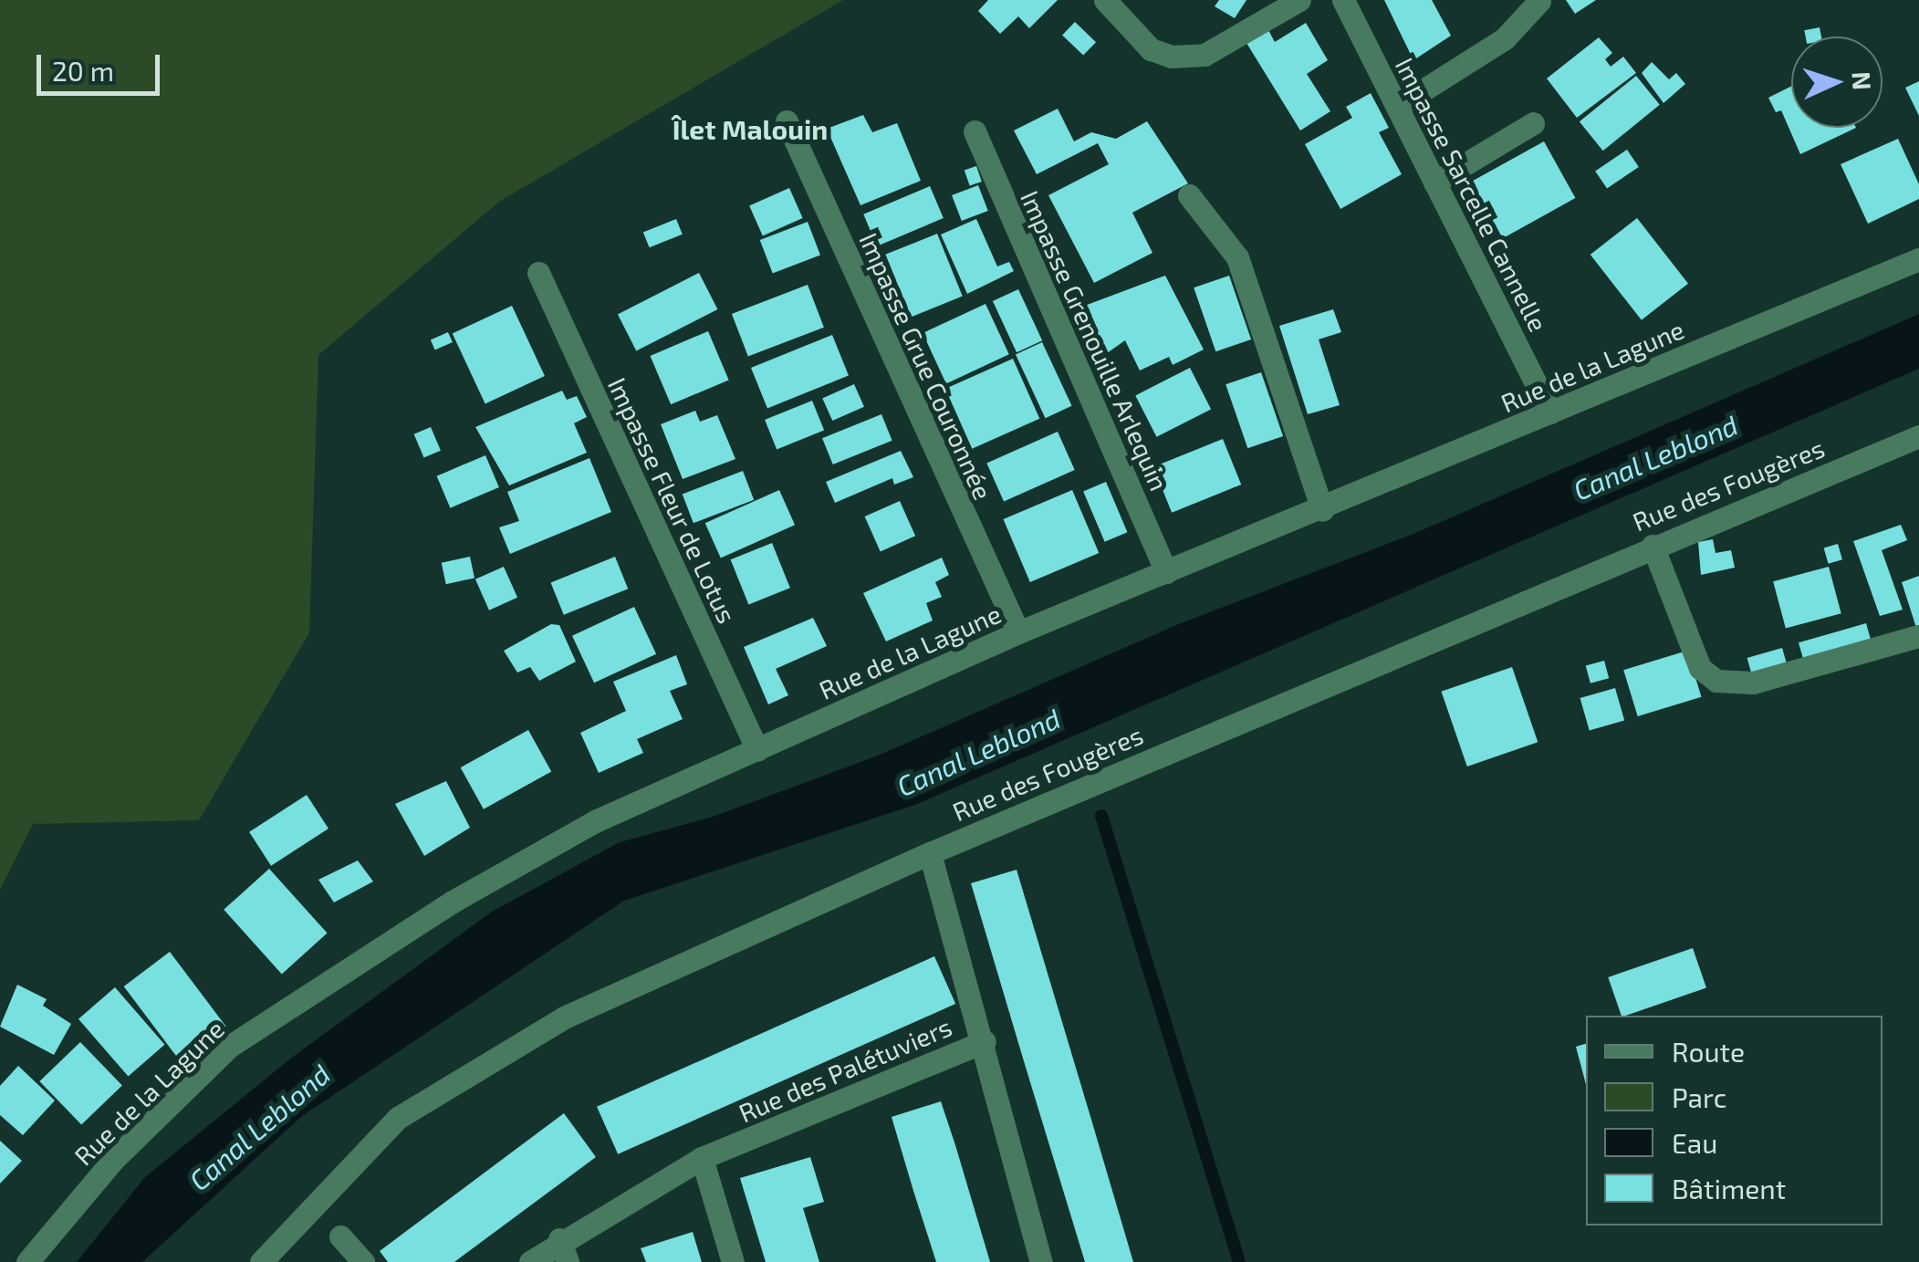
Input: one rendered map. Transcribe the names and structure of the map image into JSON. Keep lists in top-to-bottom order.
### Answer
{
  "streets": {
    "street": [
      "Impasse Sarcelle Cannelle",
      "Impasse Grenouille Arlequin",
      "Impasse Grue Couronnée",
      "Rue de la Lagune",
      "Rue des Fougères",
      "Impasse Fleur de Lotus",
      "Rue des Palétuviers"
    ]
  },
  "crossings": [
    ["Impasse Sarcelle Cannelle", "Rue de la Lagune"],
    ["Impasse Grenouille Arlequin", "Rue de la Lagune"],
    ["Impasse Grue Couronnée", "Rue de la Lagune"],
    ["Rue de la Lagune", "Impasse Fleur de Lotus"]
  ],
  "districts": ["Îlet Malouin"],
  "water": ["Canal Leblond"],
  "legend": [
    "Route",
    "Parc",
    "Eau",
    "Bâtiment"
  ],
  "scale_bar": "20 m",
  "north": "right"
}
